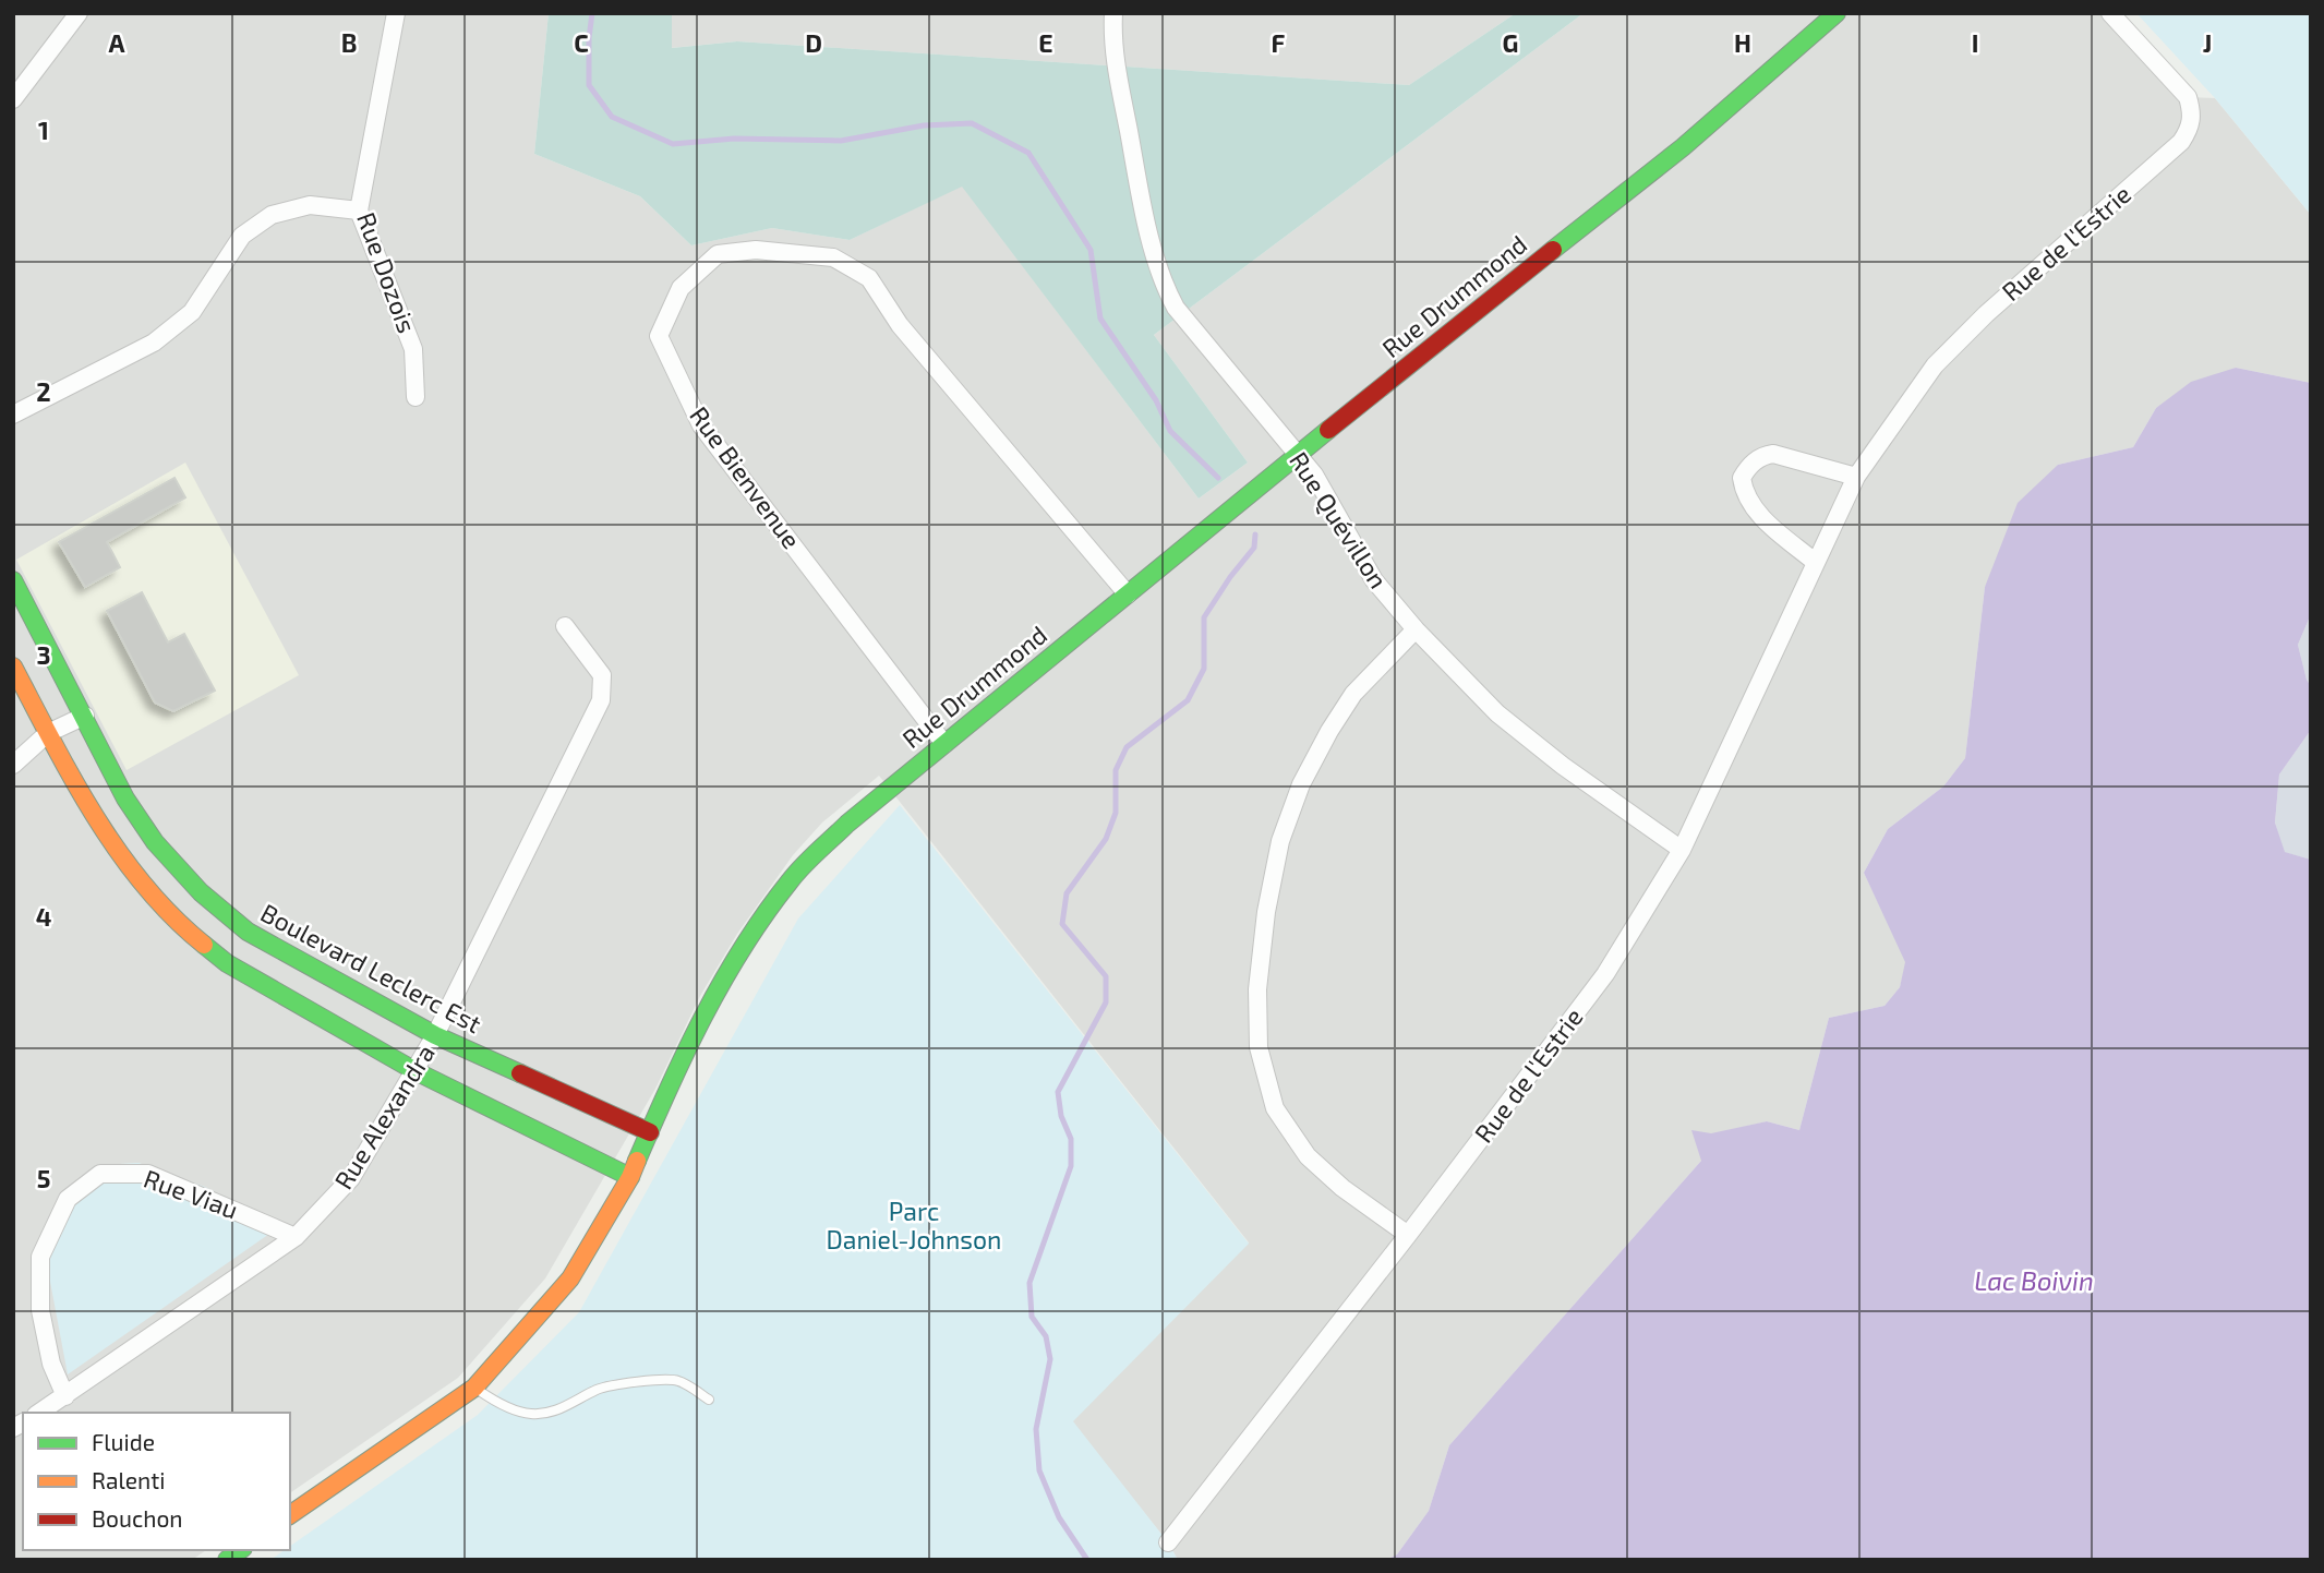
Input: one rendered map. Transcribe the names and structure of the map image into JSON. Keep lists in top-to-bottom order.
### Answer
{
  "streets": {
    "street": [
      "Rue de l'Estrie",
      "Rue Dozois",
      "Rue Drummond",
      "Rue Bienvenue",
      "Rue Quévillon",
      "Boulevard Leclerc Est",
      "Rue Alexandra",
      "Rue Viau"
    ]
  },
  "crossings": [
    ["Rue de l'Estrie", "Rue Quévillon"],
    ["Rue Drummond", "Rue Bienvenue"],
    ["Rue Drummond", "Rue Quévillon"],
    ["Rue Drummond", "Boulevard Leclerc Est"],
    ["Boulevard Leclerc Est", "Rue Alexandra"],
    ["Rue Alexandra", "Rue Viau"]
  ],
  "water": ["Lac Boivin"],
  "parks": ["Parc Daniel-Johnson"],
  "legend": ["Fluide", "Ralenti", "Bouchon"],
  "grid": {
    "columns": [
      "A",
      "B",
      "C",
      "D",
      "E",
      "F",
      "G",
      "H",
      "I",
      "J"
    ],
    "rows": [
      "1",
      "2",
      "3",
      "4",
      "5"
    ]
  }
}
